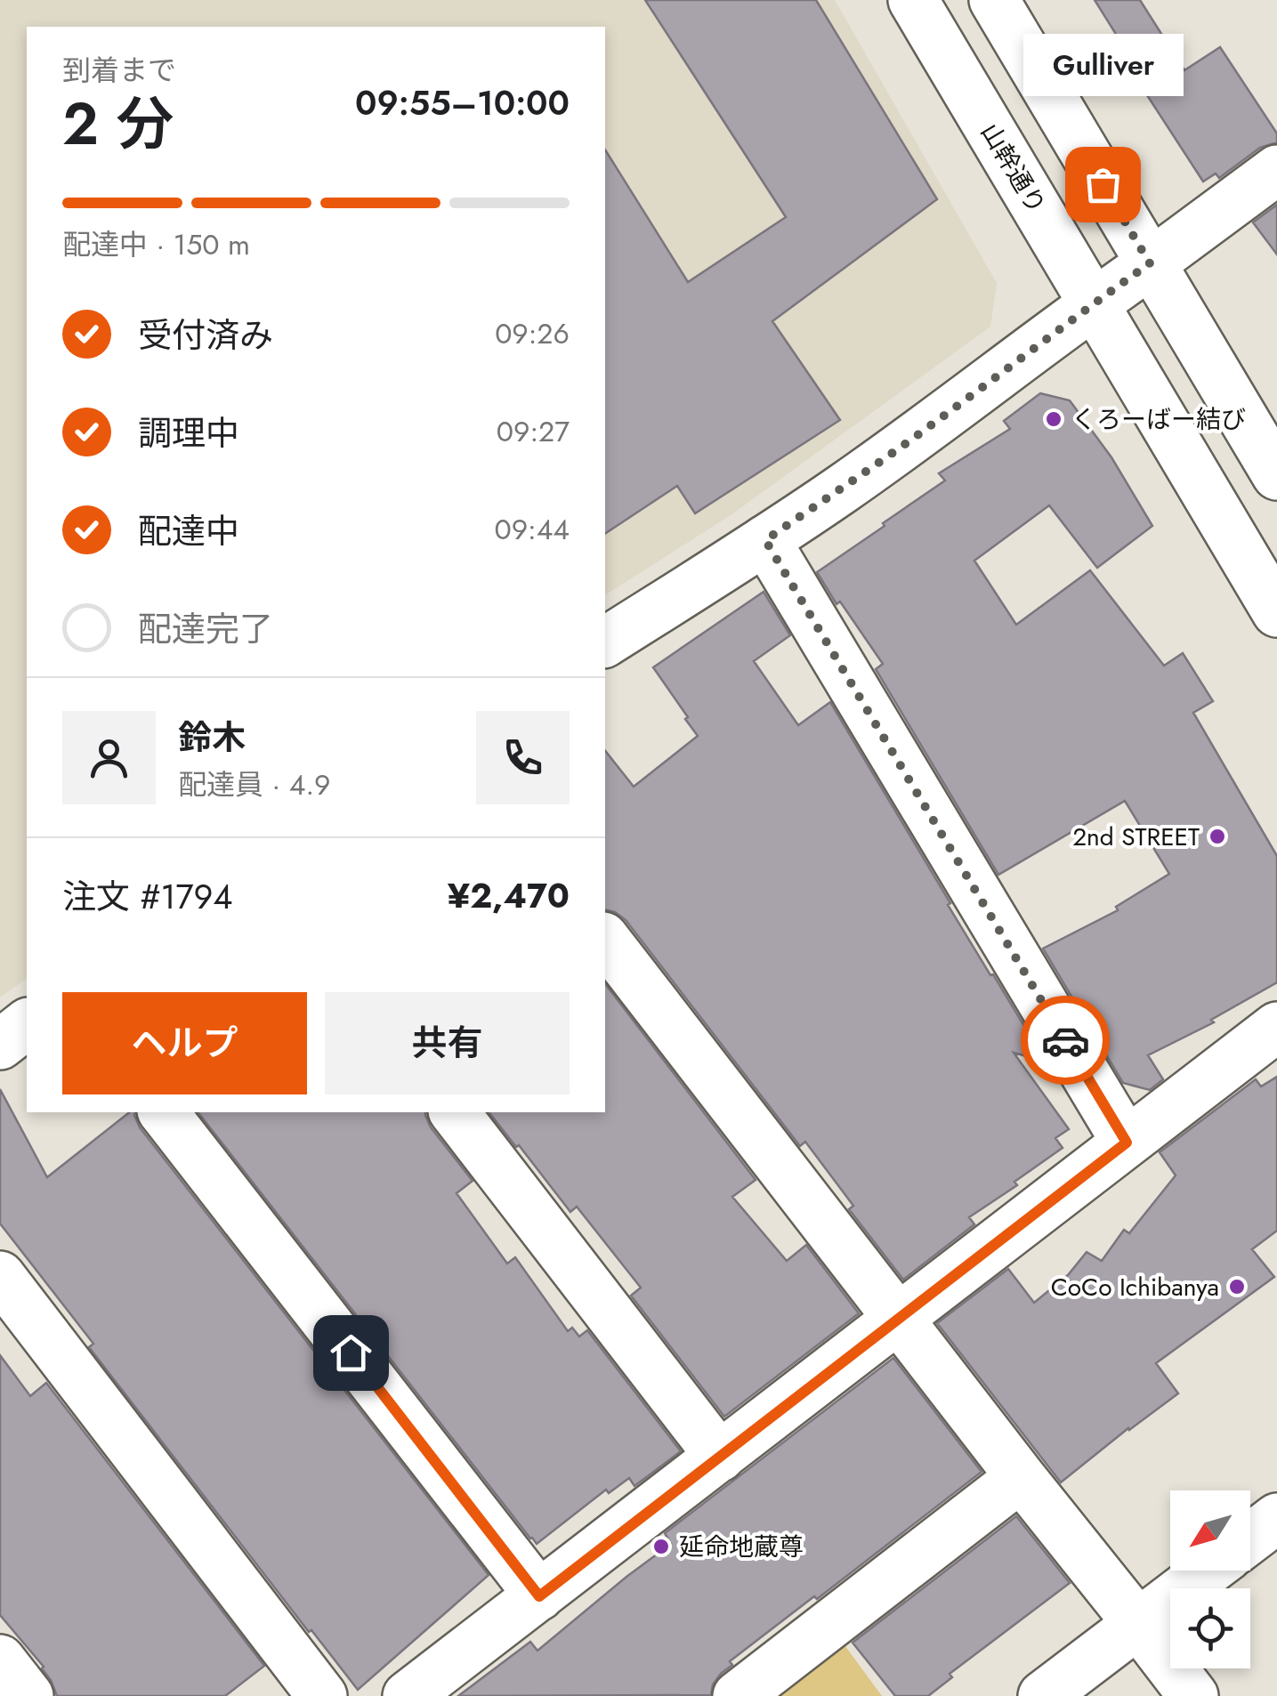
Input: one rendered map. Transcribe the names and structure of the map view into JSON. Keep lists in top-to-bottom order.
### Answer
{
  "streets": {
    "street": ["山幹通り"]
  },
  "places": [
    "Gulliver",
    "くろーばー結び",
    "2nd STREET",
    "CoCo Ichibanya",
    "延命地蔵尊"
  ],
  "north": "bottom left",
  "page": {
    "heading": ["2 分", "到着まで", "09:55–10:00"],
    "panel": [
      "鈴木",
      "配達員 · 4.9",
      "注文 #1794",
      "¥2,470"
    ],
    "bubble": "Gulliver",
    "bar": "配達中 · 150 m",
    "list": [
      ["受付済み", "09:26"],
      ["調理中", "09:27"],
      ["配達中", "09:44"],
      "配達完了"
    ],
    "buttons": ["ヘルプ", "共有"]
  }
}
